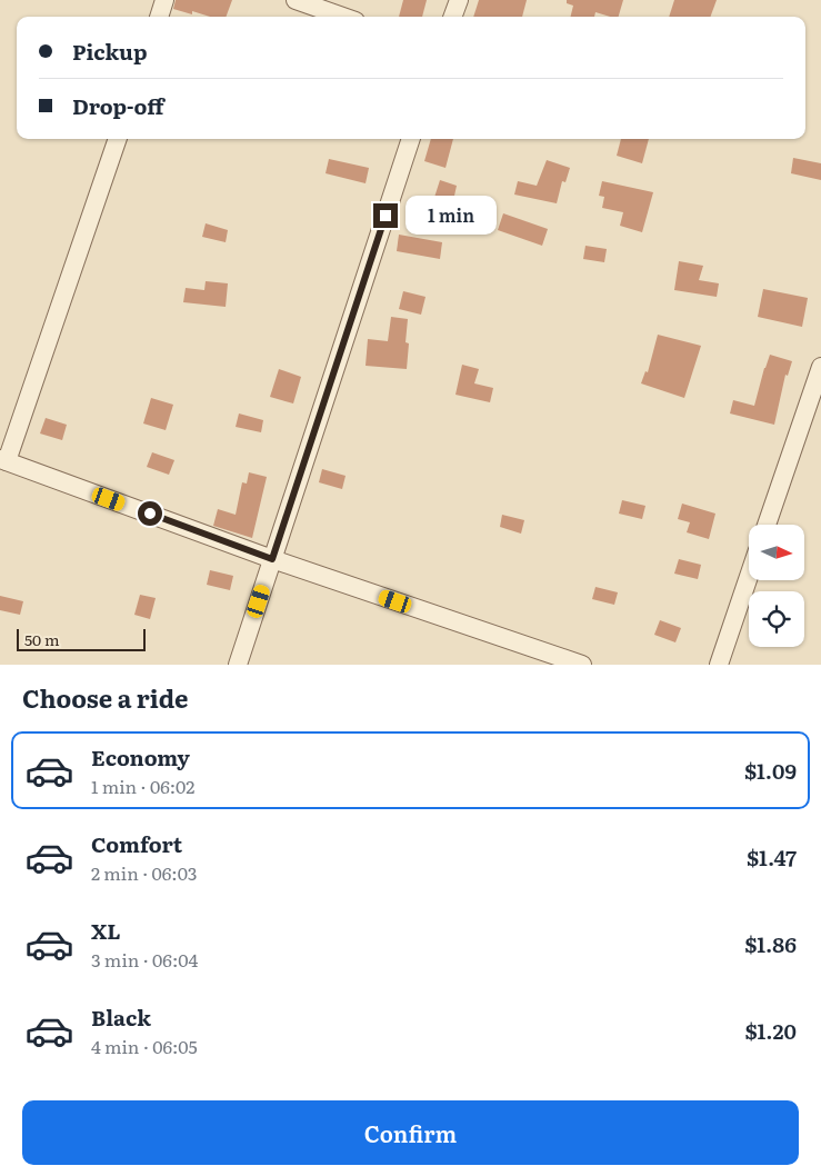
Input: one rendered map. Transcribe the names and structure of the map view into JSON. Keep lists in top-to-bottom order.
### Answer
{
  "scale_bar": "50 m",
  "north": "right",
  "page": {
    "banner": ["Pickup", "Drop-off"],
    "bubble": "1 min",
    "scale": "50 m",
    "heading": "Choose a ride",
    "list": [
      {
        "name": "Economy",
        "note": "1 min · 06:02",
        "value": "$1.09"
      },
      {
        "name": "Comfort",
        "note": "2 min · 06:03",
        "value": "$1.47"
      },
      {
        "name": "XL",
        "note": "3 min · 06:04",
        "value": "$1.86"
      },
      {
        "name": "Black",
        "note": "4 min · 06:05",
        "value": "$1.20"
      }
    ],
    "buttons": "Confirm"
  }
}
